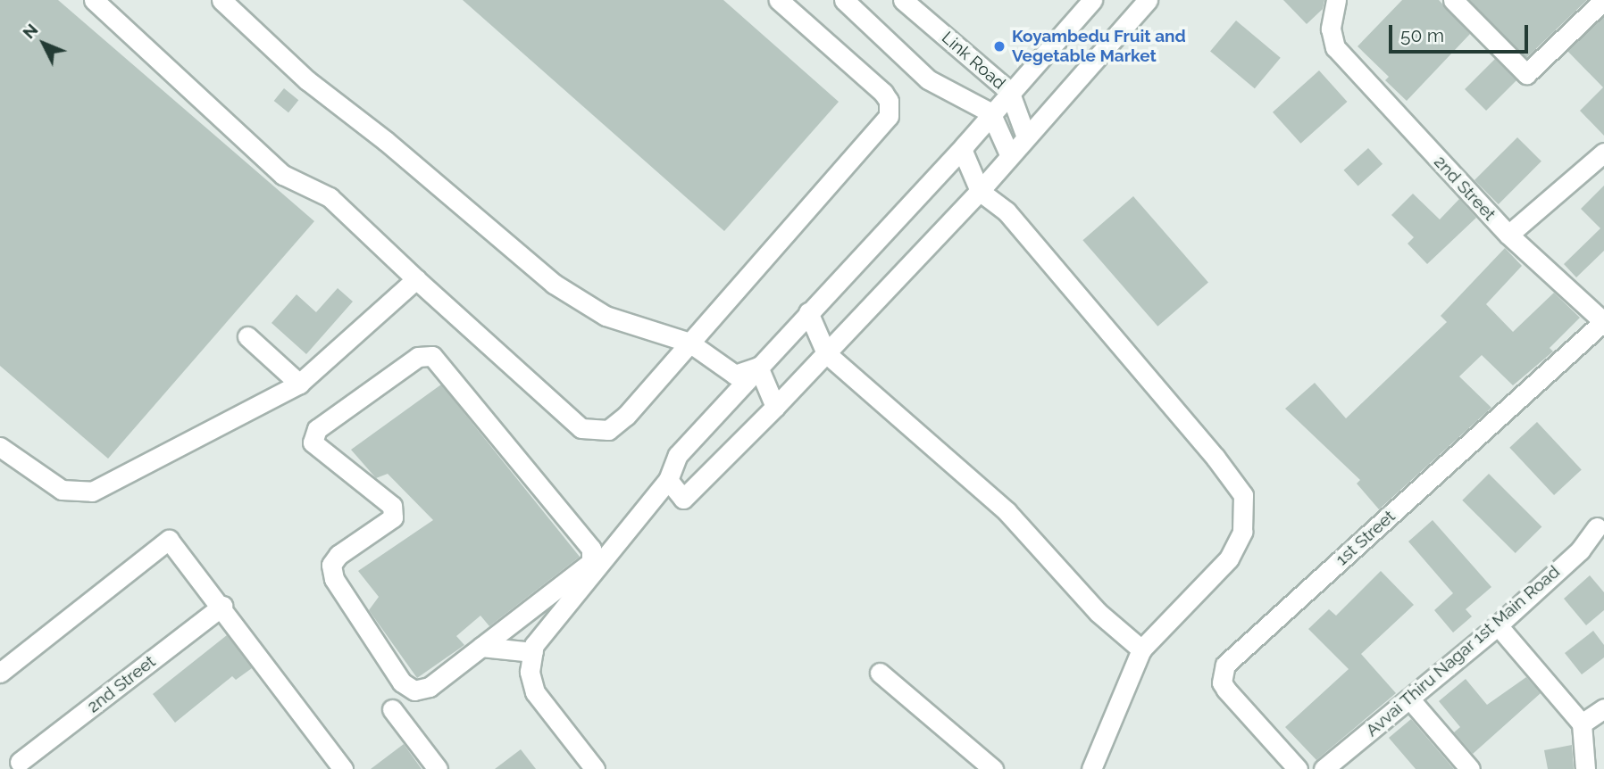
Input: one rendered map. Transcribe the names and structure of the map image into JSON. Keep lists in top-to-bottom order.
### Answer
{
  "streets": {
    "street": [
      "Link Road",
      "2nd Street",
      "1st Street",
      "Avvai Thiru Nagar 1st Main Road"
    ]
  },
  "crossings": [
    ["2nd Street", "1st Street"]
  ],
  "places": ["Koyambedu Fruit and Vegetable Market"],
  "scale_bar": "50 m",
  "north": "top left"
}
